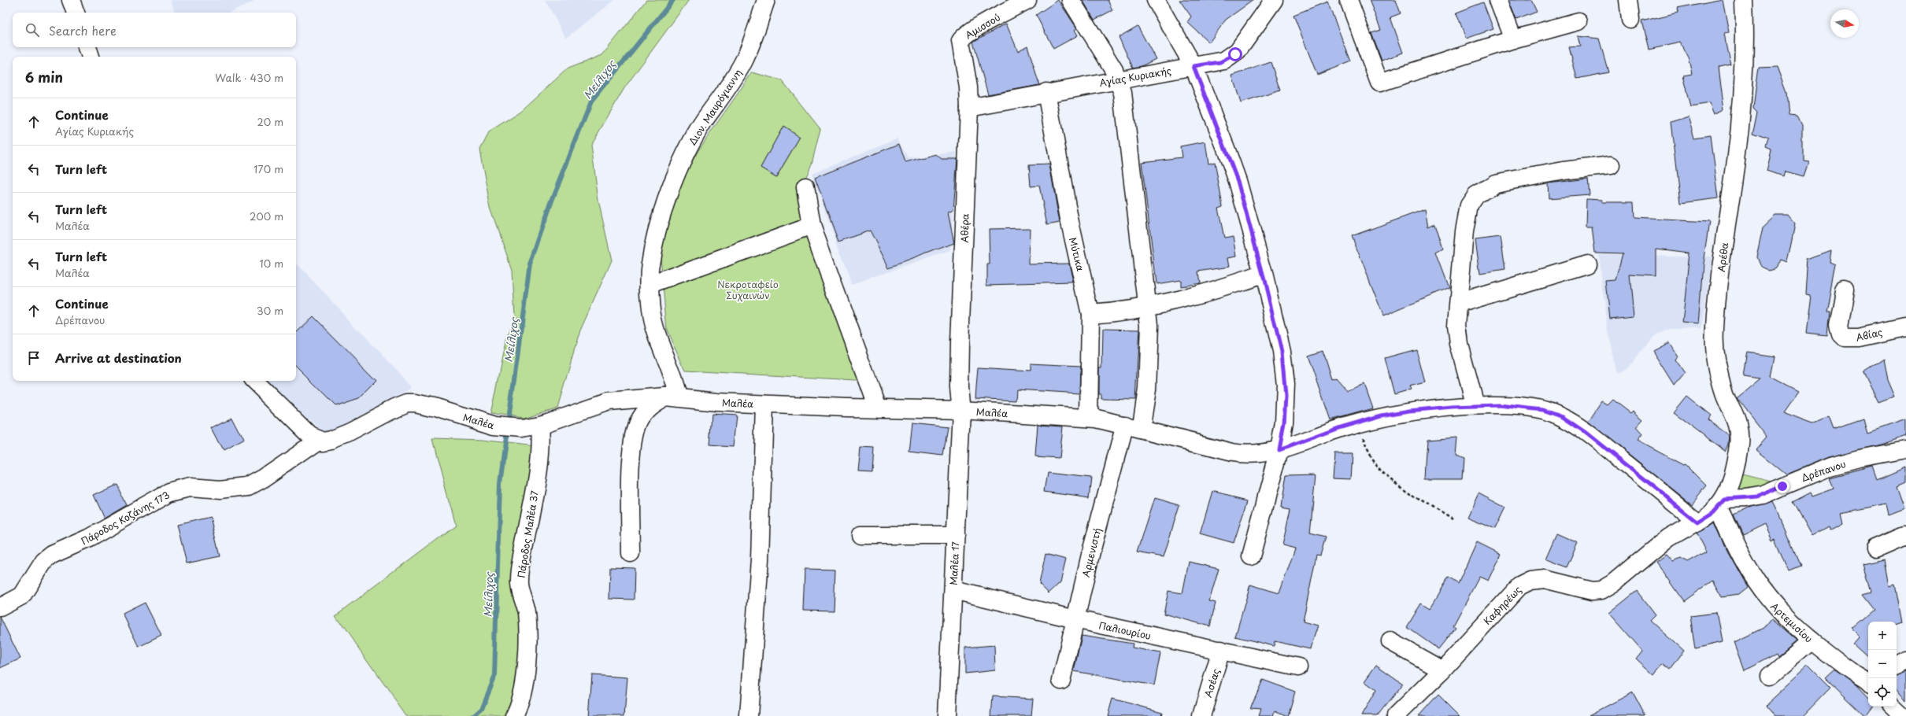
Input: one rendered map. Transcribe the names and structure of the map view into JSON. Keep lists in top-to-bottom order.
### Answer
{
  "streets": {
    "street": [
      "Αμισσού",
      "Αγίας Κυριακής",
      "Διον. Μαυρόγιαννη",
      "Αθέρα",
      "Μύτικα",
      "Αρέθα",
      "Αβίας",
      "Μαλέα",
      "Δρέπανου",
      "Πάροδος Κοζάνης 173",
      "Πάροδος Μαλέα 37",
      "Αρμενιστή",
      "Μαλέα 17",
      "Καφηρέως",
      "Αρτεμισίου",
      "Παλιουρίου",
      "Ασέας"
    ]
  },
  "crossings": [
    ["Αμισσού", "Αθέρα"],
    ["Αγίας Κυριακής", "Αθέρα"],
    ["Αγίας Κυριακής", "Μύτικα"],
    ["Διον. Μαυρόγιαννη", "Μαλέα"],
    ["Αθέρα", "Μαλέα"],
    ["Αθέρα", "Μαλέα 17"],
    ["Μύτικα", "Μαλέα"],
    ["Αρέθα", "Δρέπανου"],
    ["Αρέθα", "Αρτεμισίου"],
    ["Μαλέα", "Πάροδος Κοζάνης 173"],
    ["Μαλέα", "Πάροδος Μαλέα 37"],
    ["Μαλέα", "Αρμενιστή"],
    ["Μαλέα", "Μαλέα 17"],
    ["Μαλέα", "Καφηρέως"],
    ["Δρέπανου", "Αρτεμισίου"],
    ["Αρμενιστή", "Παλιουρίου"],
    ["Μαλέα 17", "Παλιουρίου"],
    ["Παλιουρίου", "Ασέας"]
  ],
  "water": ["Μείλιχος"],
  "parks": ["Νεκροταφείο Συχαινών"],
  "north": "right",
  "page": {
    "search": "Search here",
    "heading": ["6 min", "Walk · 430 m"],
    "list": [
      ["Continue", "Αγίας Κυριακής", "20 m"],
      ["Turn left", "170 m"],
      ["Turn left", "Μαλέα", "200 m"],
      ["Turn left", "Μαλέα", "10 m"],
      ["Continue", "Δρέπανου", "30 m"],
      "Arrive at destination"
    ],
    "map_buttons": ["+", "−"]
  }
}
